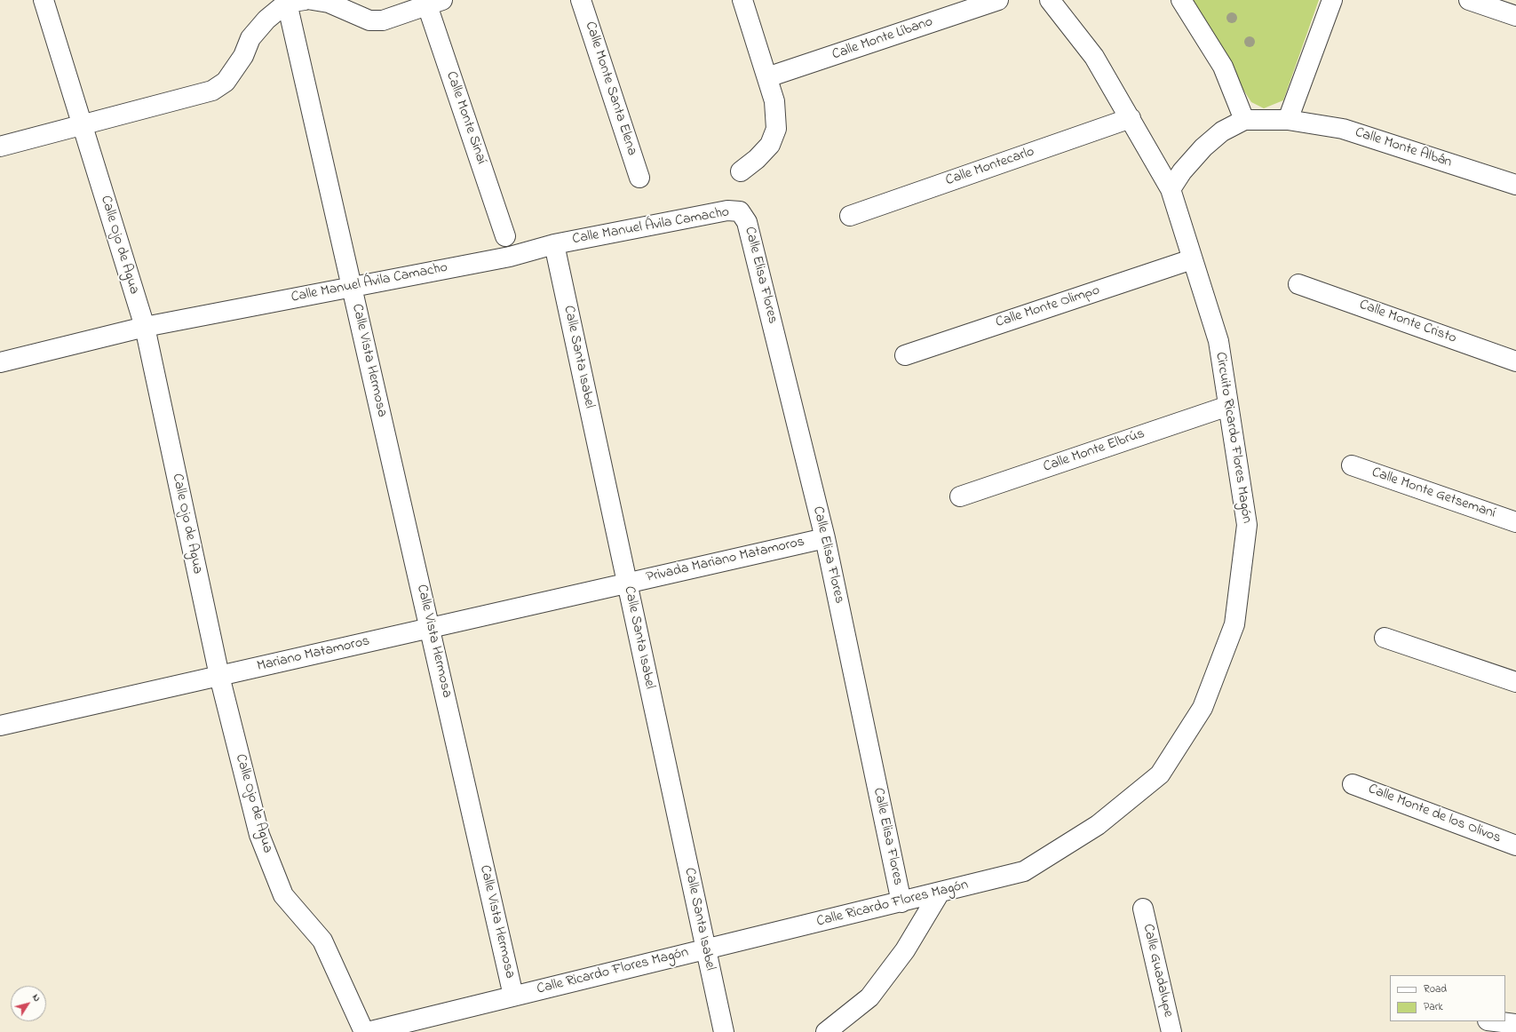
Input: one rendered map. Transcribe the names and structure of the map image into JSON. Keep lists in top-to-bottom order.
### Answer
{
  "streets": {
    "street": [
      "Calle Monte Líbano",
      "Calle Monte Santa Elena",
      "Calle Monte Sinaí",
      "Calle Monte Albán",
      "Calle Montecarlo",
      "Calle Manuel Ávila Camacho",
      "Calle Ojo de Agua",
      "Calle Elisa Flores",
      "Calle Monte Olimpo",
      "Calle Monte Cristo",
      "Calle Santa Isabel",
      "Calle Vista Hermosa",
      "Circuito Ricardo Flores Magón",
      "Calle Monte Elbrús",
      "Calle Monte Getsemaní",
      "Privada Mariano Matamoros",
      "Mariano Matamoros",
      "Calle Monte de los Olivos",
      "Calle Ricardo Flores Magón",
      "Calle Guadalupe"
    ]
  },
  "crossings": [
    ["Calle Monte Albán", "Circuito Ricardo Flores Magón"],
    ["Calle Montecarlo", "Circuito Ricardo Flores Magón"],
    ["Calle Manuel Ávila Camacho", "Calle Ojo de Agua"],
    ["Calle Manuel Ávila Camacho", "Calle Elisa Flores"],
    ["Calle Manuel Ávila Camacho", "Calle Santa Isabel"],
    ["Calle Manuel Ávila Camacho", "Calle Vista Hermosa"],
    ["Calle Ojo de Agua", "Mariano Matamoros"],
    ["Calle Elisa Flores", "Privada Mariano Matamoros"],
    ["Calle Elisa Flores", "Calle Ricardo Flores Magón"],
    ["Calle Monte Olimpo", "Circuito Ricardo Flores Magón"],
    ["Calle Santa Isabel", "Privada Mariano Matamoros"],
    ["Calle Santa Isabel", "Mariano Matamoros"],
    ["Calle Santa Isabel", "Calle Ricardo Flores Magón"],
    ["Calle Vista Hermosa", "Mariano Matamoros"],
    ["Calle Vista Hermosa", "Calle Ricardo Flores Magón"],
    ["Circuito Ricardo Flores Magón", "Calle Monte Elbrús"],
    ["Circuito Ricardo Flores Magón", "Calle Ricardo Flores Magón"],
    ["Privada Mariano Matamoros", "Mariano Matamoros"]
  ],
  "legend": ["Road", "Park"],
  "north": "top right"
}
